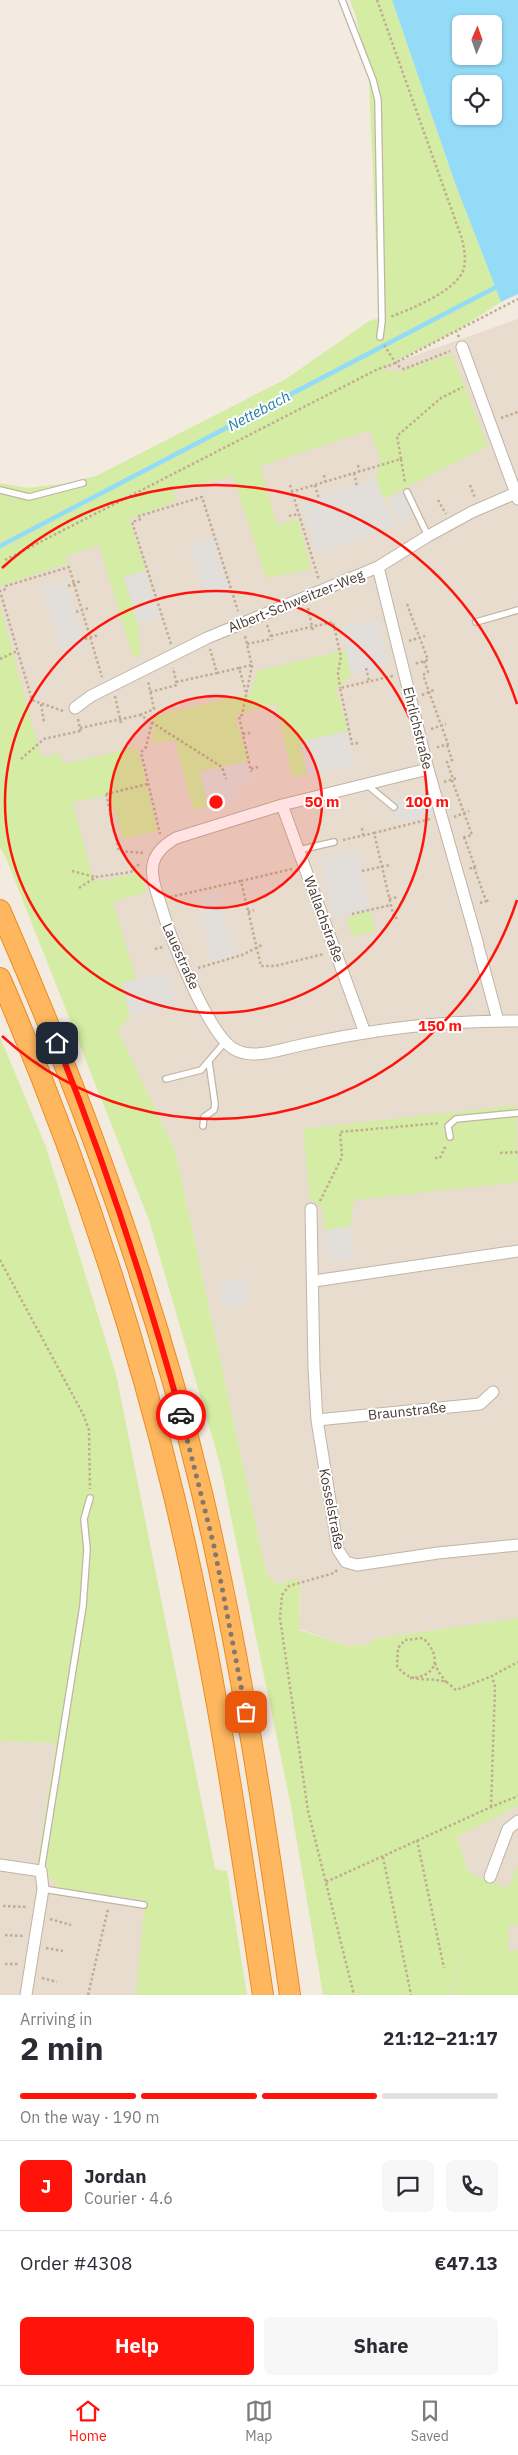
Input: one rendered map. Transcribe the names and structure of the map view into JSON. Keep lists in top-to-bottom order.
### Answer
{
  "streets": {
    "street": [
      "Albert-Schweitzer-Weg",
      "Ehrlichstraße",
      "Wallachstraße",
      "Lauestraße",
      "Braunstraße",
      "Kosselstraße"
    ]
  },
  "crossings": [
    ["Albert-Schweitzer-Weg", "Ehrlichstraße"],
    ["Braunstraße", "Kosselstraße"]
  ],
  "water": ["Nettebach"],
  "north": "top",
  "page": {
    "heading": ["2 min", "Arriving in", "21:12–21:17"],
    "panel": [
      "Jordan",
      "Courier · 4.6",
      "Order #4308",
      "€47.13"
    ],
    "bar": "On the way · 190 m",
    "round": "J",
    "buttons": ["Help", "Share"],
    "tabs": ["Home", "Map", "Saved"]
  },
  "rings": ["50 m", "100 m", "150 m"]
}
